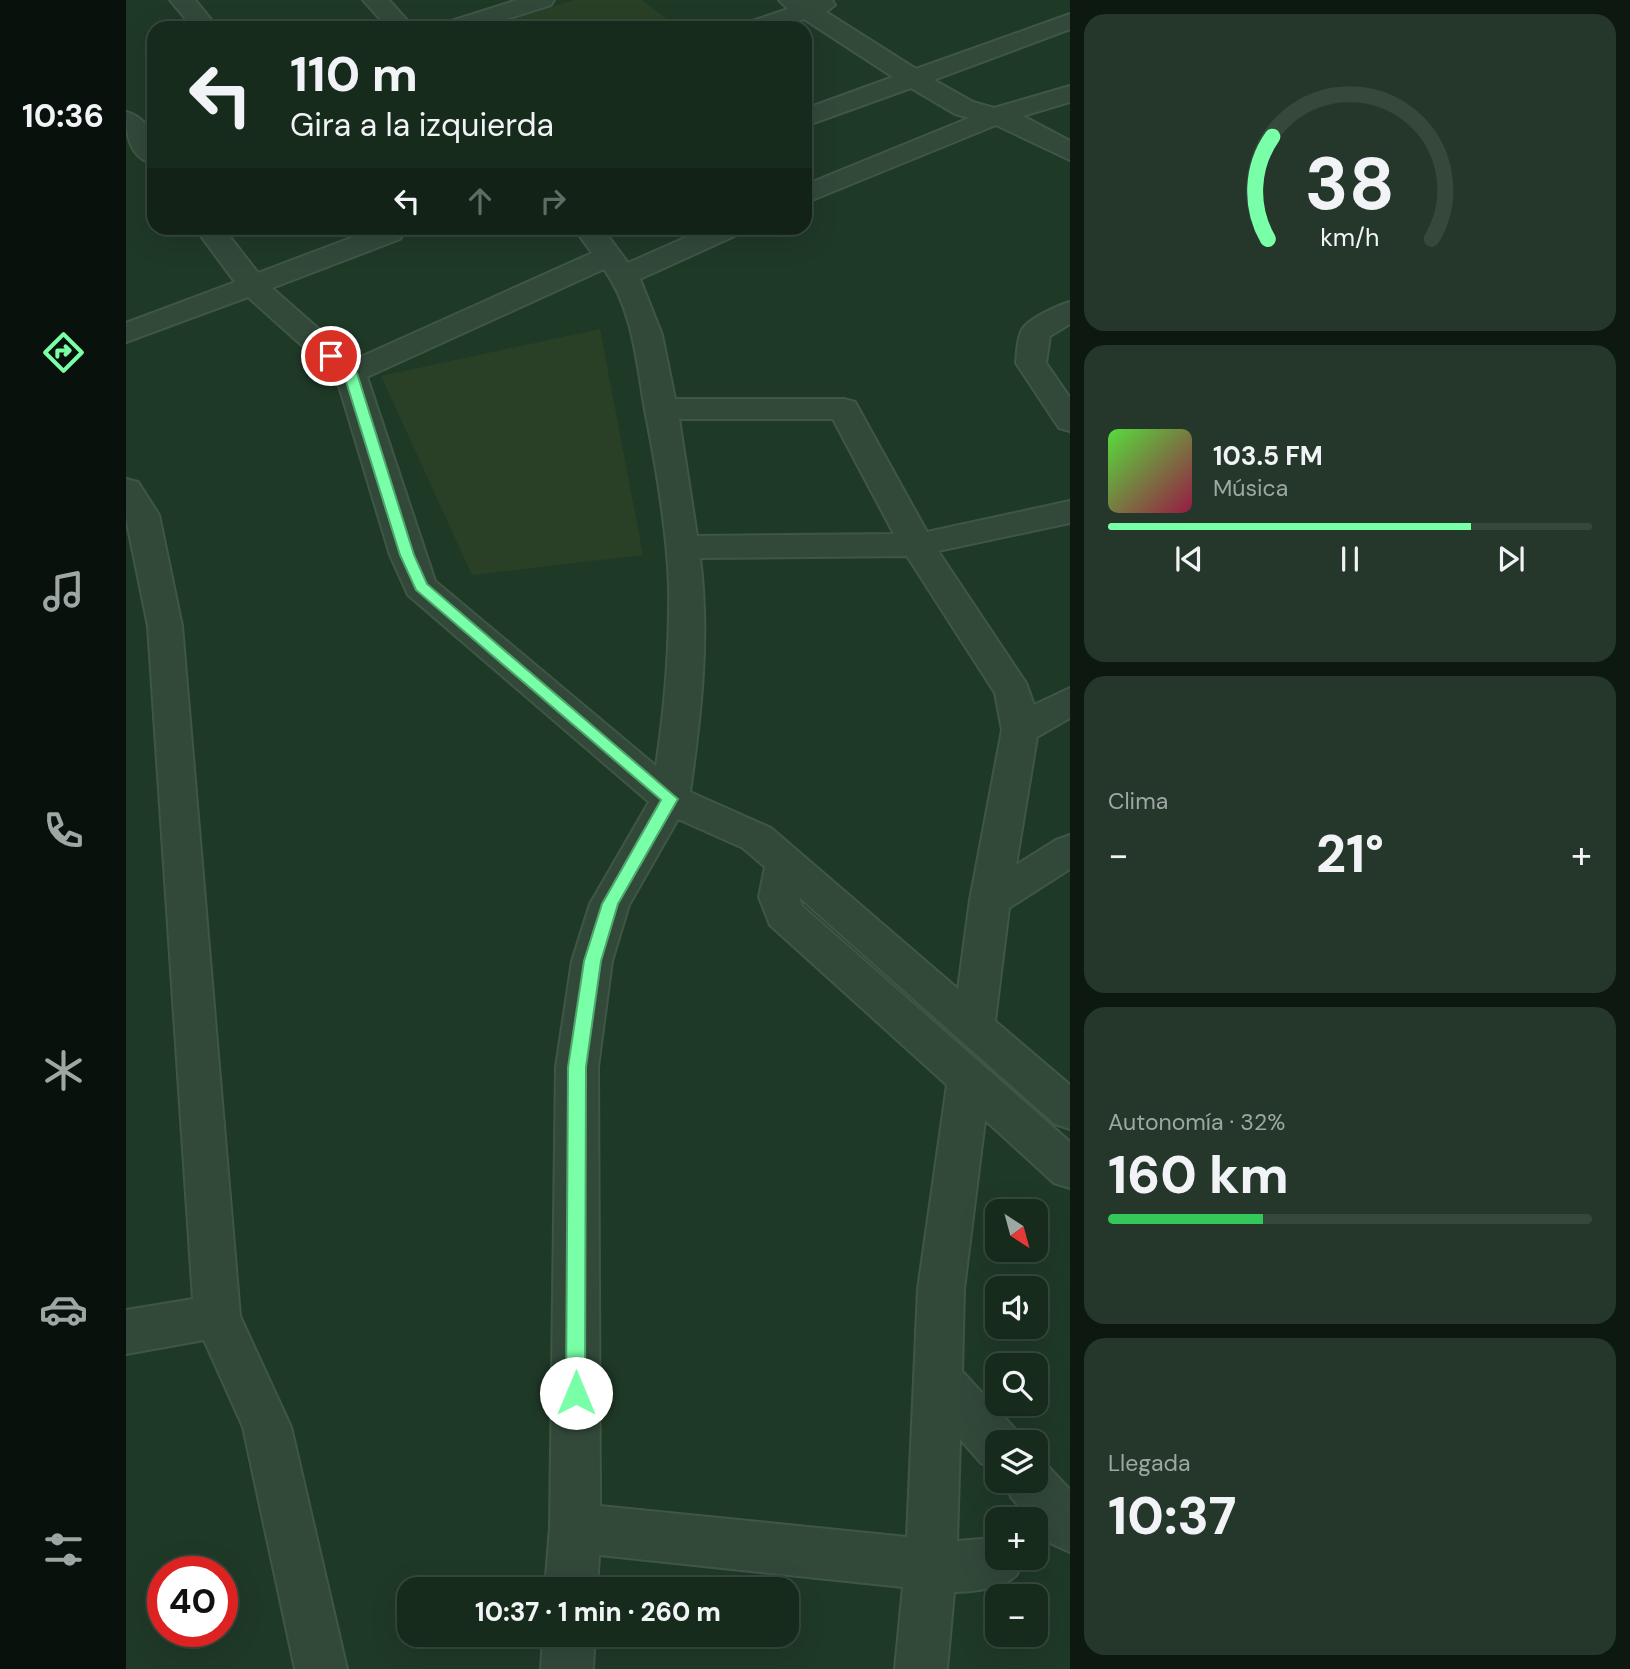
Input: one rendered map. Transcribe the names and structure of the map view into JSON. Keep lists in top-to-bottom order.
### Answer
{
  "north": "bottom right",
  "page": {
    "tabs": "10:36",
    "turn": ["110 m", "Gira a la izquierda"],
    "song": ["103.5 FM", "Música"],
    "tile": [
      "Clima",
      ["Autonomía · 32%", "160 km"],
      ["Llegada", "10:37"]
    ],
    "heat": ["−", "21°", "+"],
    "map_buttons": ["+", "−"],
    "limit": "40",
    "trip": "10:37 · 1 min · 260 m",
    "gauge": ["38", "km/h"]
  }
}
